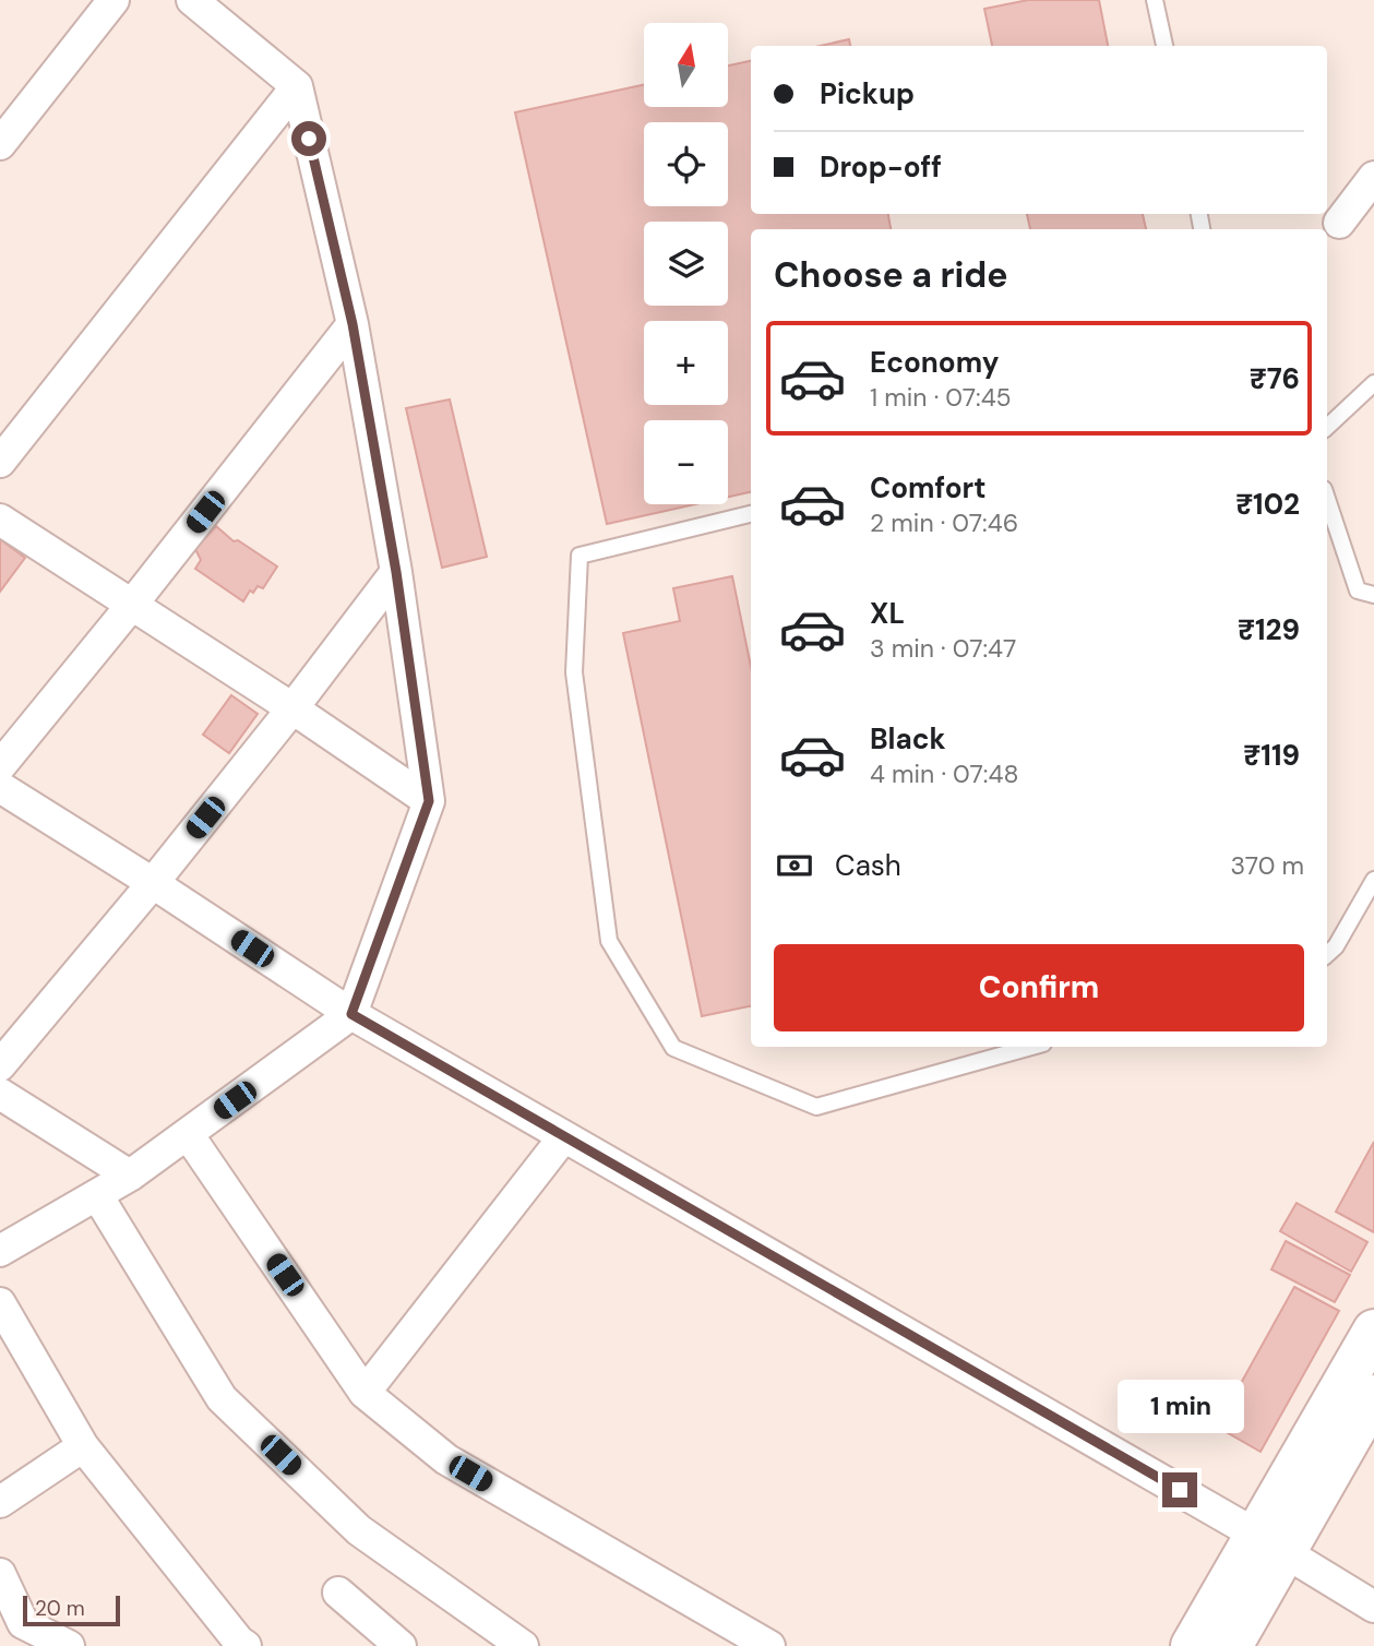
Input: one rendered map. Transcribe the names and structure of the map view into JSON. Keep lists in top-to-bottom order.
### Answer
{
  "scale_bar": "20 m",
  "north": "top",
  "page": {
    "map_buttons": ["+", "−"],
    "banner": ["Pickup", "Drop-off"],
    "heading": "Choose a ride",
    "list": [
      {
        "name": "Economy",
        "note": "1 min · 07:45",
        "value": "₹76"
      },
      {
        "name": "Comfort",
        "note": "2 min · 07:46",
        "value": "₹102"
      },
      {
        "name": "XL",
        "note": "3 min · 07:47",
        "value": "₹129"
      },
      {
        "name": "Black",
        "note": "4 min · 07:48",
        "value": "₹119"
      }
    ],
    "pay": ["Cash", "370 m"],
    "buttons": "Confirm",
    "bubble": "1 min",
    "scale": "20 m"
  }
}
